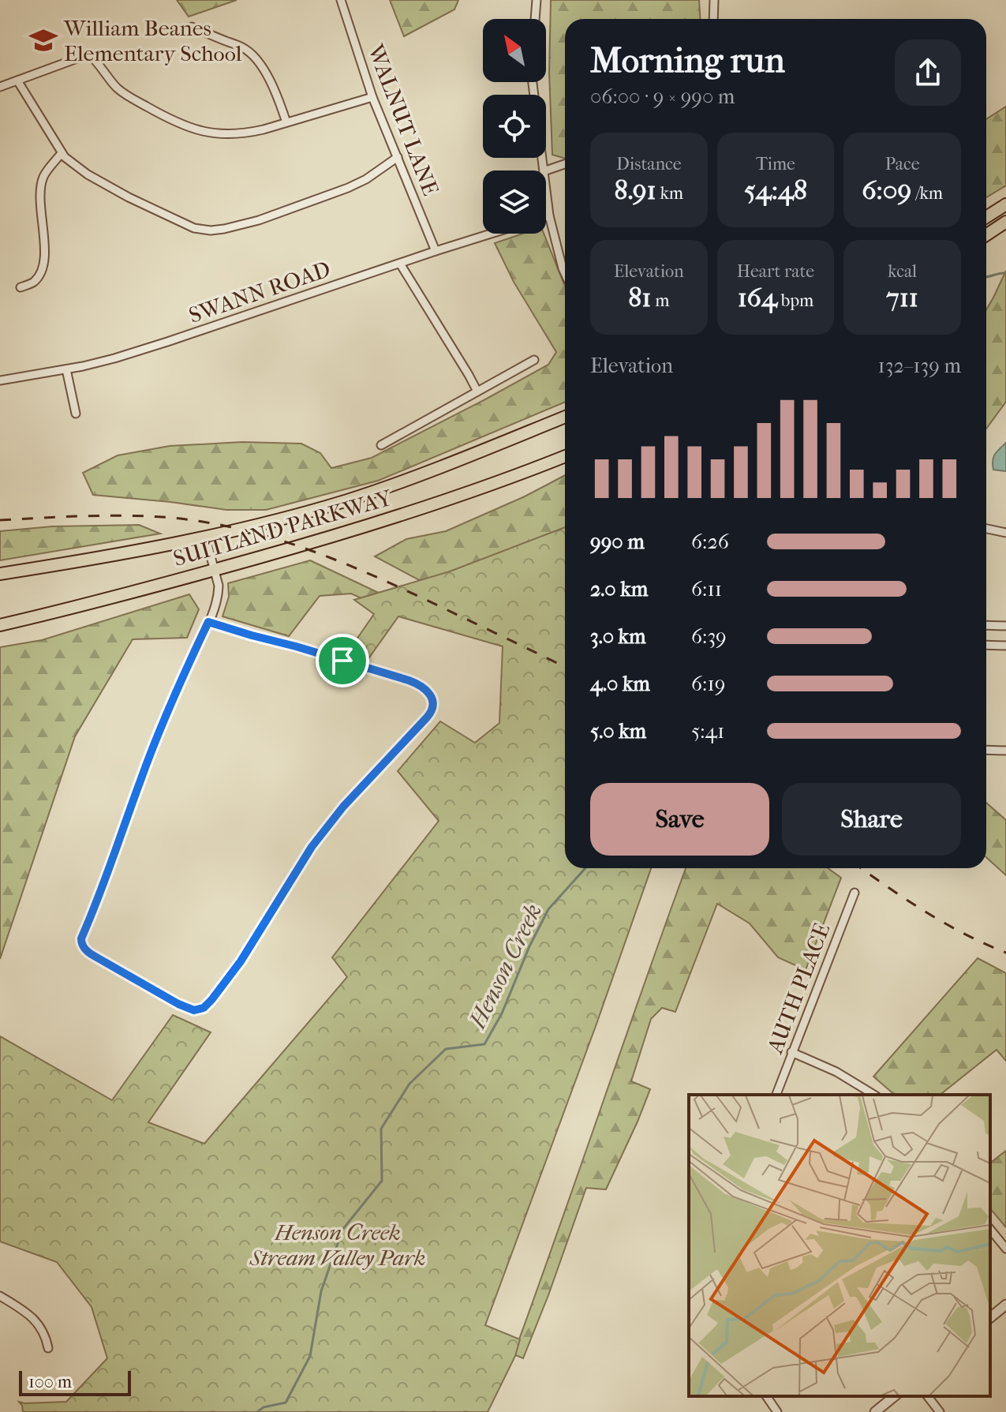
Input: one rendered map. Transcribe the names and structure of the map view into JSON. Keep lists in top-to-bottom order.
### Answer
{
  "streets": {
    "highway": ["SUITLAND PARKWAY"],
    "street": ["WALNUT LANE", "SWANN ROAD", "AUTH PLACE"]
  },
  "crossings": [
    ["WALNUT LANE", "SWANN ROAD"]
  ],
  "water": ["Henson Creek"],
  "parks": ["Henson Creek Stream Valley Park"],
  "places": {
    "school or university": ["William Beanes Elementary School"]
  },
  "scale_bar": "100 m",
  "north": "top left",
  "page": {
    "heading": ["Morning run", "06:00 · 9 × 990 m"],
    "stats": [
      ["Distance", "8.91 km"],
      ["Time", "54:48"],
      ["Pace", "6:09 /km"],
      ["Elevation", "81 m"],
      ["Heart rate", "164 bpm"],
      ["kcal", "711"]
    ],
    "chart": ["Elevation", "132–139 m"],
    "list": [
      {
        "name": "990 m",
        "note": "6:26"
      },
      {
        "name": "2.0 km",
        "note": "6:11"
      },
      {
        "name": "3.0 km",
        "note": "6:39"
      },
      {
        "name": "4.0 km",
        "note": "6:19"
      },
      {
        "name": "5.0 km",
        "note": "5:41"
      }
    ],
    "buttons": ["Save", "Share"],
    "scale": "100 m"
  }
}
